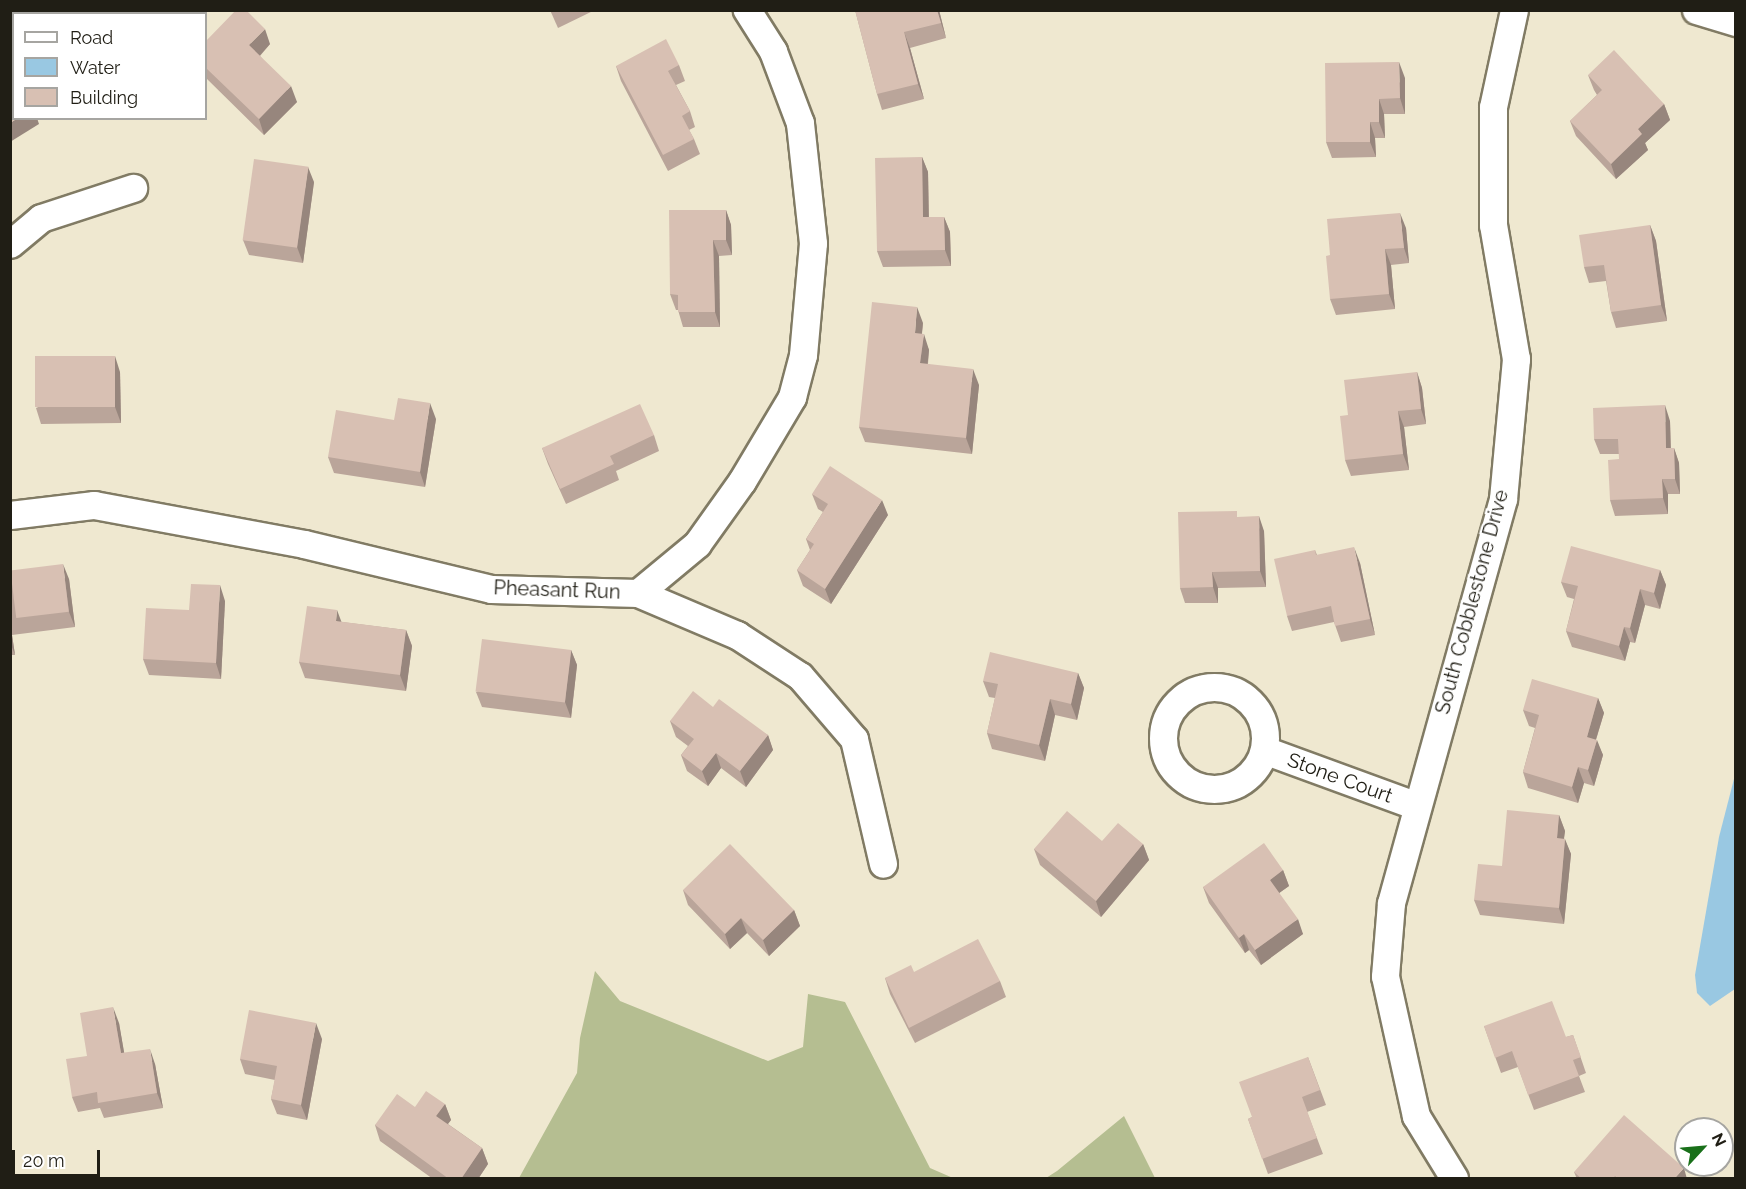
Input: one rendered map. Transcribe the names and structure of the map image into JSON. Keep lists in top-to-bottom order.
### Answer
{
  "streets": {
    "street": ["Pheasant Run", "South Cobblestone Drive", "Stone Court"]
  },
  "crossings": [
    ["South Cobblestone Drive", "Stone Court"]
  ],
  "legend": ["Road", "Water", "Building"],
  "scale_bar": "20 m",
  "north": "top right"
}
